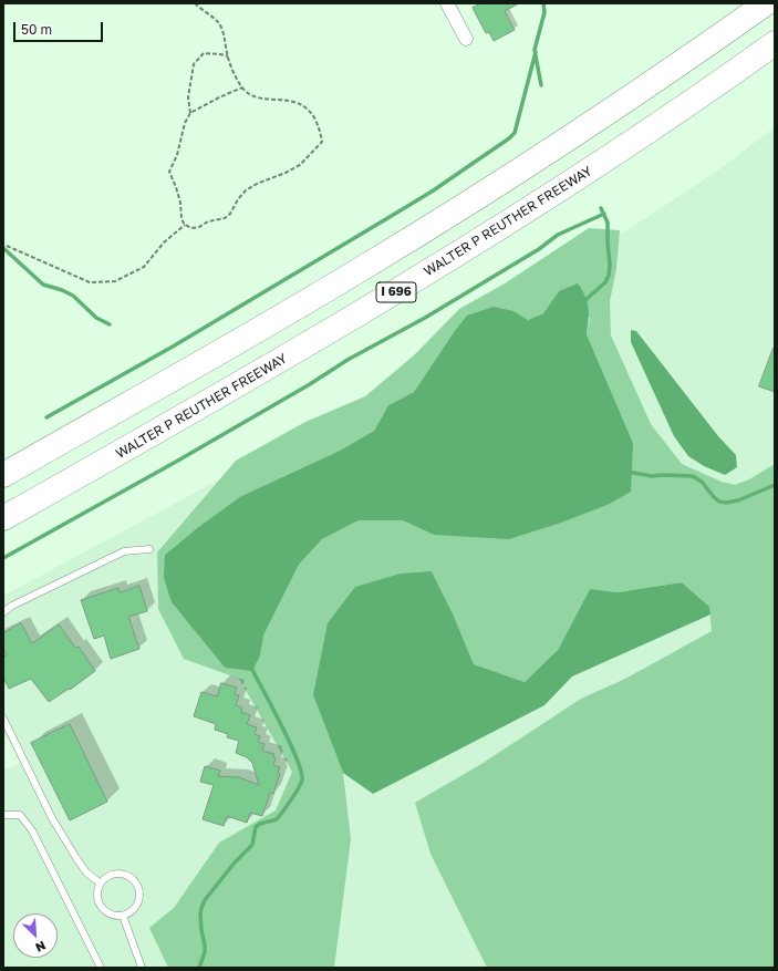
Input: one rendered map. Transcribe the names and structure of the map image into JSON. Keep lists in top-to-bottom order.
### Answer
{
  "streets": {
    "highway": ["WALTER P REUTHER FREEWAY", "I 696"]
  },
  "scale_bar": "50 m",
  "north": "bottom right"
}
